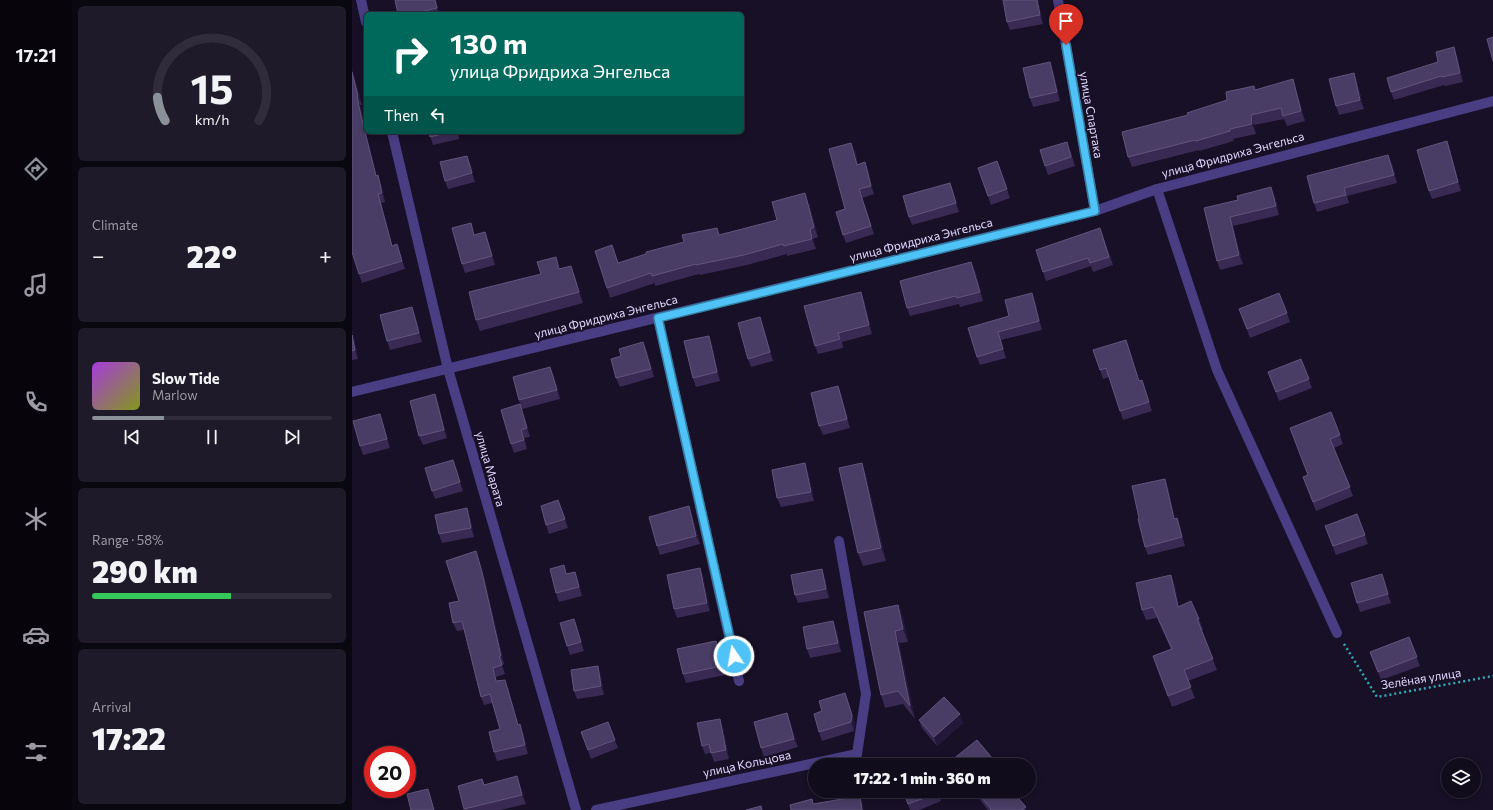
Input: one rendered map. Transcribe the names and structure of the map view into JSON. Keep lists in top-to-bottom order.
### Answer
{
  "streets": {
    "street": [
      "улица Спартака",
      "улица Фридриха Энгельса",
      "улица Марата",
      "улица Кольцова"
    ],
    "path": ["Зелёная улица"]
  },
  "crossings": [
    ["улица Спартака", "улица Фридриха Энгельса"],
    ["улица Фридриха Энгельса", "улица Марата"]
  ],
  "page": {
    "tabs": "17:21",
    "turn": ["130 m", "улица Фридриха Энгельса"],
    "then": "Then",
    "tile": [
      "Climate",
      ["Range · 58%", "290 km"],
      ["Arrival", "17:22"]
    ],
    "heat": ["−", "22°", "+"],
    "song": ["Slow Tide", "Marlow"],
    "limit": "20",
    "trip": "17:22 · 1 min · 360 m",
    "gauge": ["15", "km/h"]
  }
}
